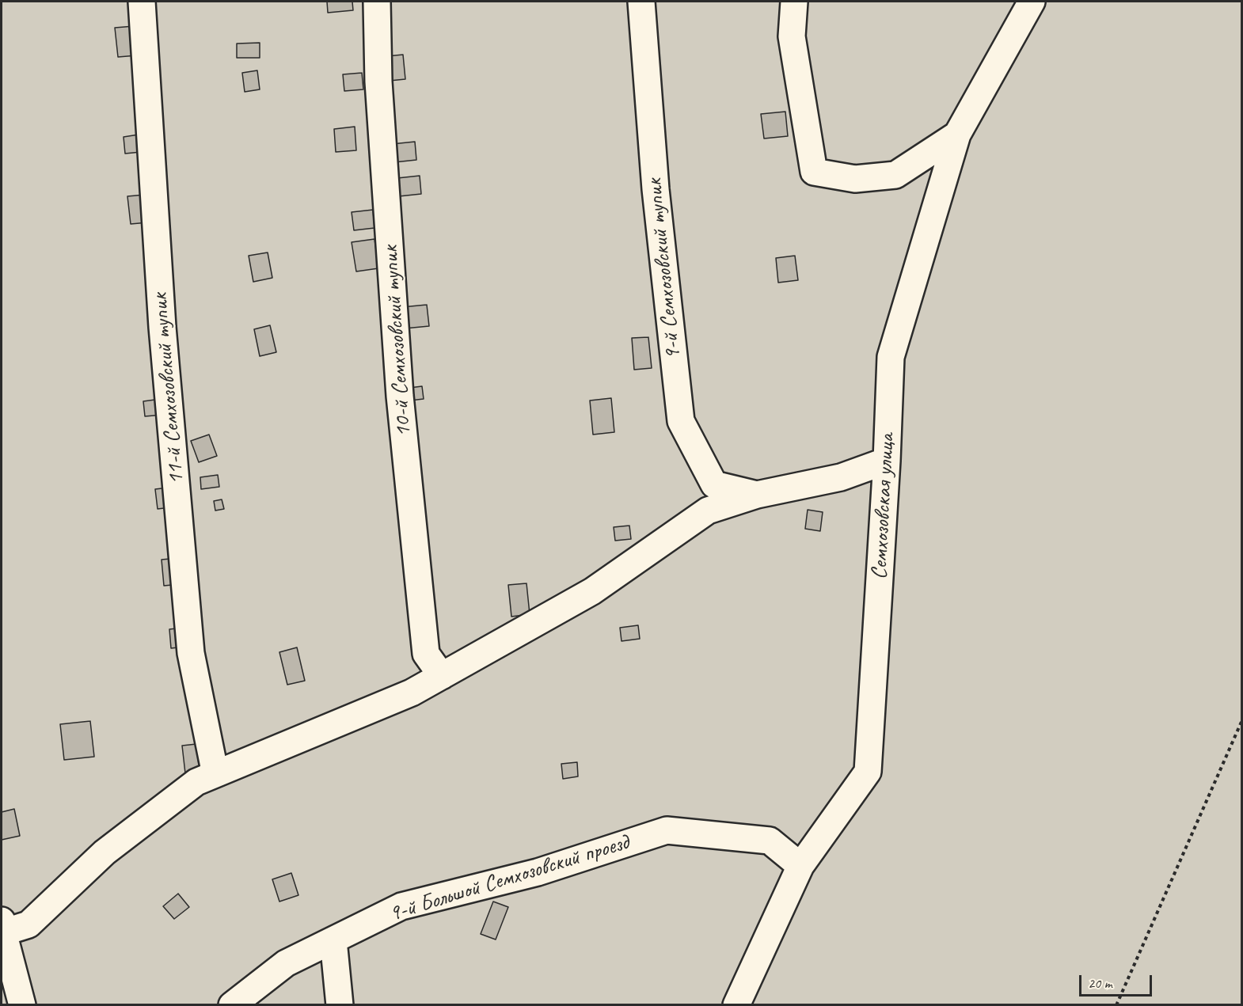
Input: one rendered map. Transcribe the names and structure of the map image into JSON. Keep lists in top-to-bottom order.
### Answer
{
  "streets": {
    "street": [
      "9-й Семхозовский тупик",
      "10-й Семхозовский тупик",
      "11-й Семхозовский тупик",
      "Семхозовская улица",
      "9-й Большой Семхозовский проезд"
    ]
  },
  "crossings": [
    ["Семхозовская улица", "9-й Большой Семхозовский проезд"]
  ],
  "scale_bar": "20 m"
}
